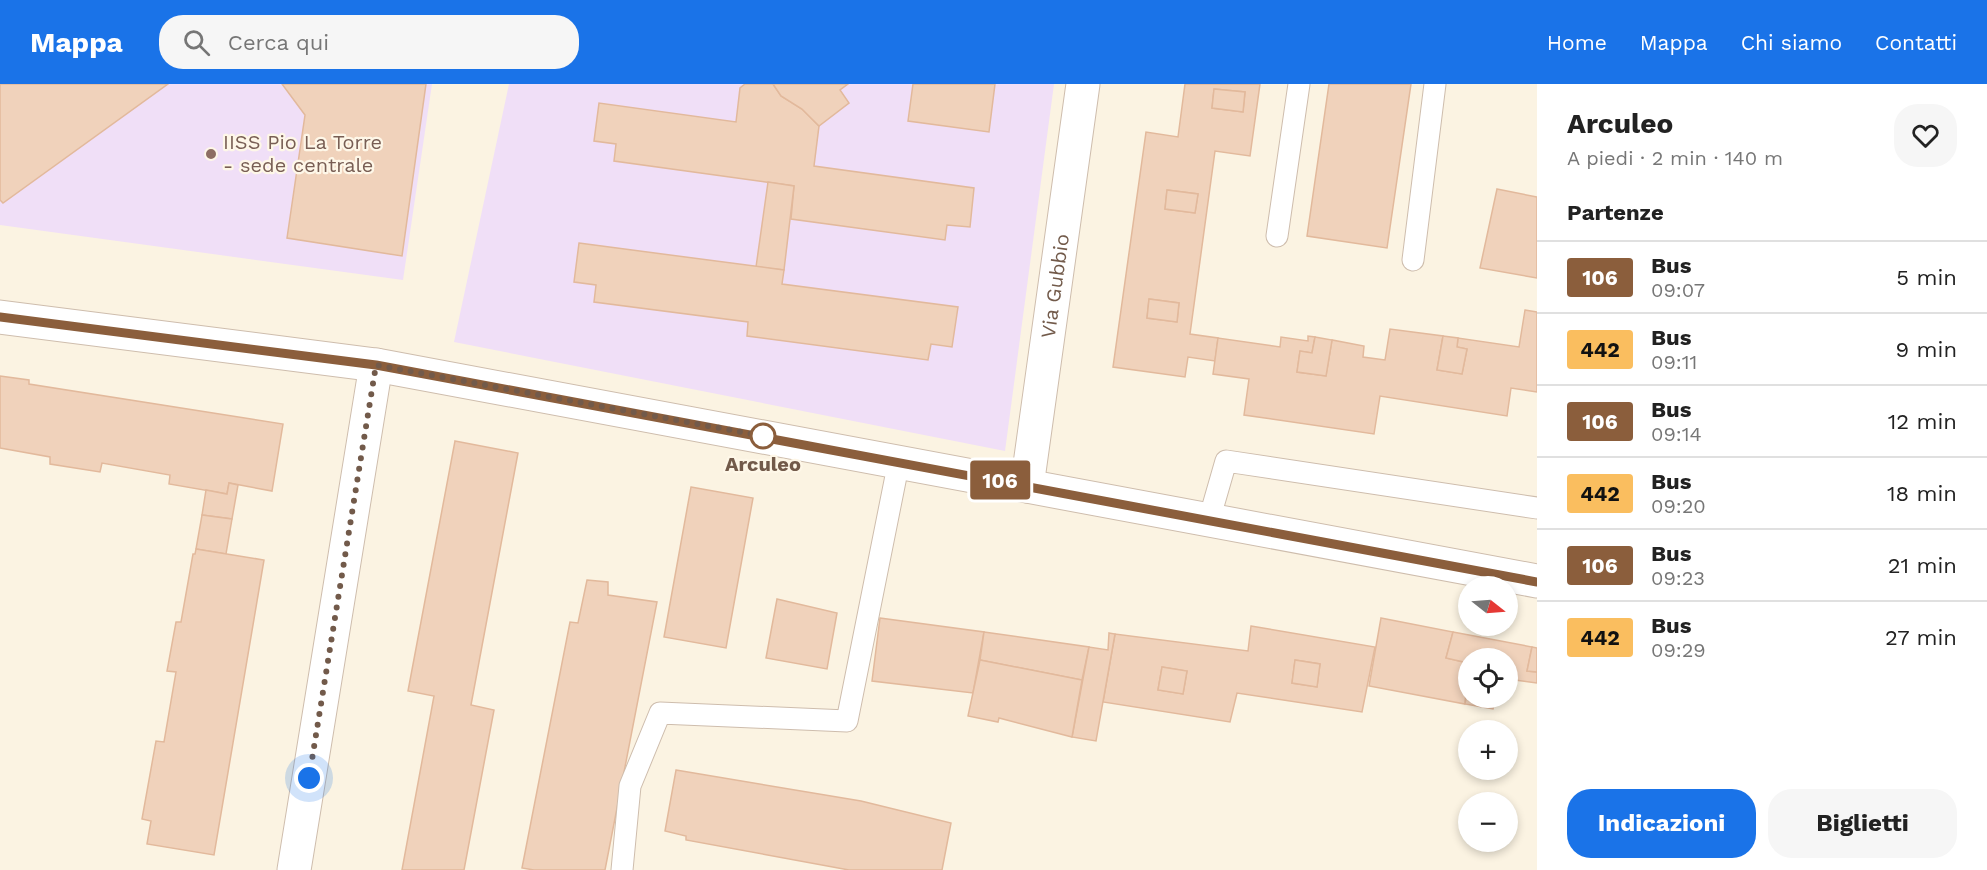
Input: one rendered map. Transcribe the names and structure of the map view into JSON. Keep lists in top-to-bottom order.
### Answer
{
  "streets": {
    "street": ["Via Gubbio"]
  },
  "places": ["IISS Pio La Torre - sede centrale", "Arculeo"],
  "lines": ["bus line 106"],
  "north": "right",
  "page": {
    "header": "Mappa",
    "search": "Cerca qui",
    "nav": [
      "Home",
      "Mappa",
      "Chi siamo",
      "Contatti"
    ],
    "on_map": "106",
    "heading": [
      ["Arculeo", "A piedi · 2 min · 140 m"],
      "Partenze"
    ],
    "list": [
      {
        "mark": "106",
        "name": "Bus",
        "note": "09:07",
        "value": "5 min"
      },
      {
        "mark": "442",
        "name": "Bus",
        "note": "09:11",
        "value": "9 min"
      },
      {
        "mark": "106",
        "name": "Bus",
        "note": "09:14",
        "value": "12 min"
      },
      {
        "mark": "442",
        "name": "Bus",
        "note": "09:20",
        "value": "18 min"
      },
      {
        "mark": "106",
        "name": "Bus",
        "note": "09:23",
        "value": "21 min"
      },
      {
        "mark": "442",
        "name": "Bus",
        "note": "09:29",
        "value": "27 min"
      }
    ],
    "map_buttons": ["+", "−"],
    "buttons": ["Indicazioni", "Biglietti"]
  }
}
